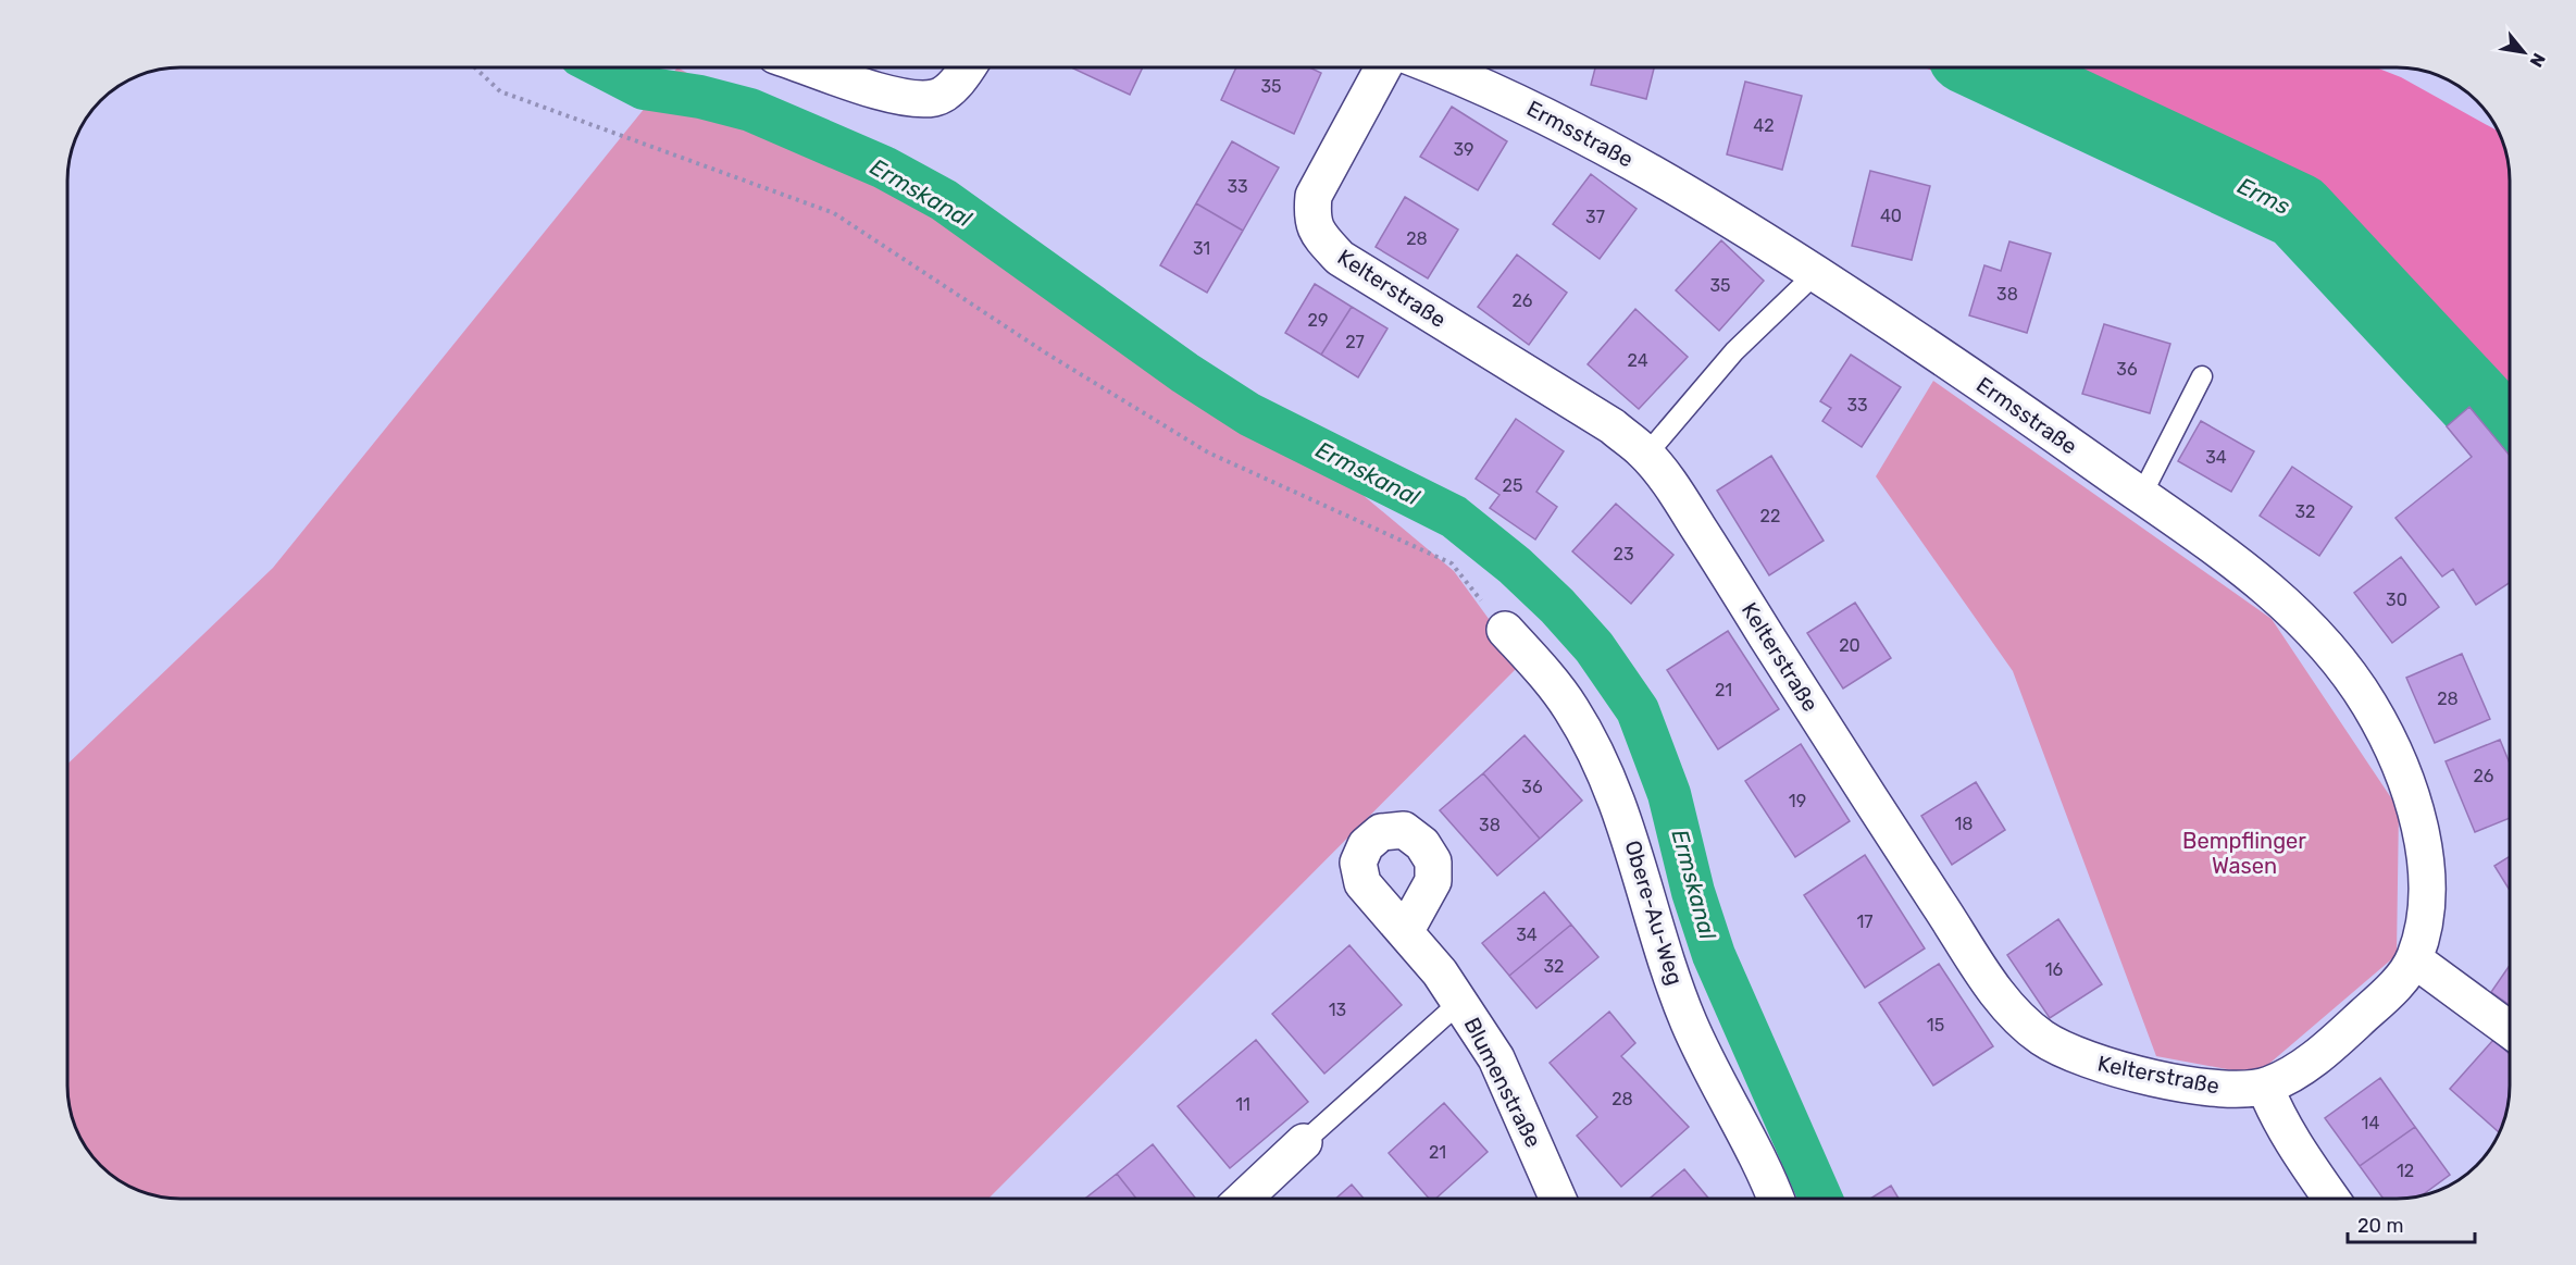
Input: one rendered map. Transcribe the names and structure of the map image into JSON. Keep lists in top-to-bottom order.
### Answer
{
  "streets": {
    "street": [
      "Ermsstraße",
      "Kelterstraße",
      "Obere-Au-Weg",
      "Blumenstraße"
    ]
  },
  "crossings": [
    ["Ermsstraße", "Kelterstraße"]
  ],
  "water": ["Ermskanal", "Erms"],
  "parks": ["Bempflinger Wasen"],
  "house_numbers": [
    "35",
    "42",
    "39",
    "33",
    "40",
    "37",
    "28",
    "31",
    "35",
    "38",
    "26",
    "29",
    "27",
    "24",
    "36",
    "33",
    "34",
    "25",
    "32",
    "22",
    "23",
    "30",
    "20",
    "21",
    "28",
    "26",
    "36",
    "19",
    "18",
    "38",
    "17",
    "34",
    "32",
    "16",
    "13",
    "15",
    "28",
    "11",
    "14",
    "21",
    "12"
  ],
  "scale_bar": "20 m",
  "north": "bottom right"
}
